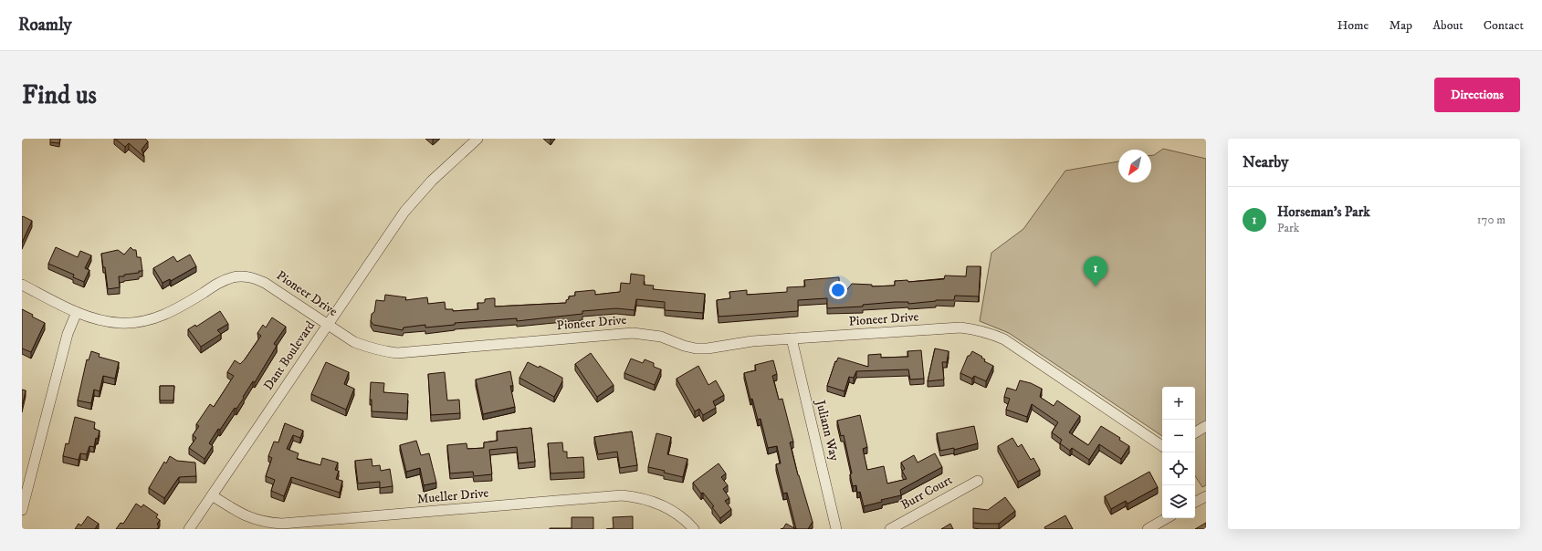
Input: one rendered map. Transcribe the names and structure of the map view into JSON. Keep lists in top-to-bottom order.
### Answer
{
  "streets": {
    "street": [
      "Pioneer Drive",
      "Dant Boulevard",
      "Juliann Way",
      "Burr Court",
      "Mueller Drive"
    ]
  },
  "crossings": [
    ["Pioneer Drive", "Dant Boulevard"],
    ["Pioneer Drive", "Juliann Way"],
    ["Dant Boulevard", "Mueller Drive"]
  ],
  "north": "bottom left",
  "page": {
    "header": "Roamly",
    "nav": [
      "Home",
      "Map",
      "About",
      "Contact"
    ],
    "buttons": "Directions",
    "title": "Find us",
    "heading": "Nearby",
    "list": [
      {
        "mark": "1",
        "name": "Horseman's Park",
        "note": "Park",
        "value": "170 m"
      }
    ],
    "pins": "1",
    "map_buttons": ["+", "−"]
  }
}
